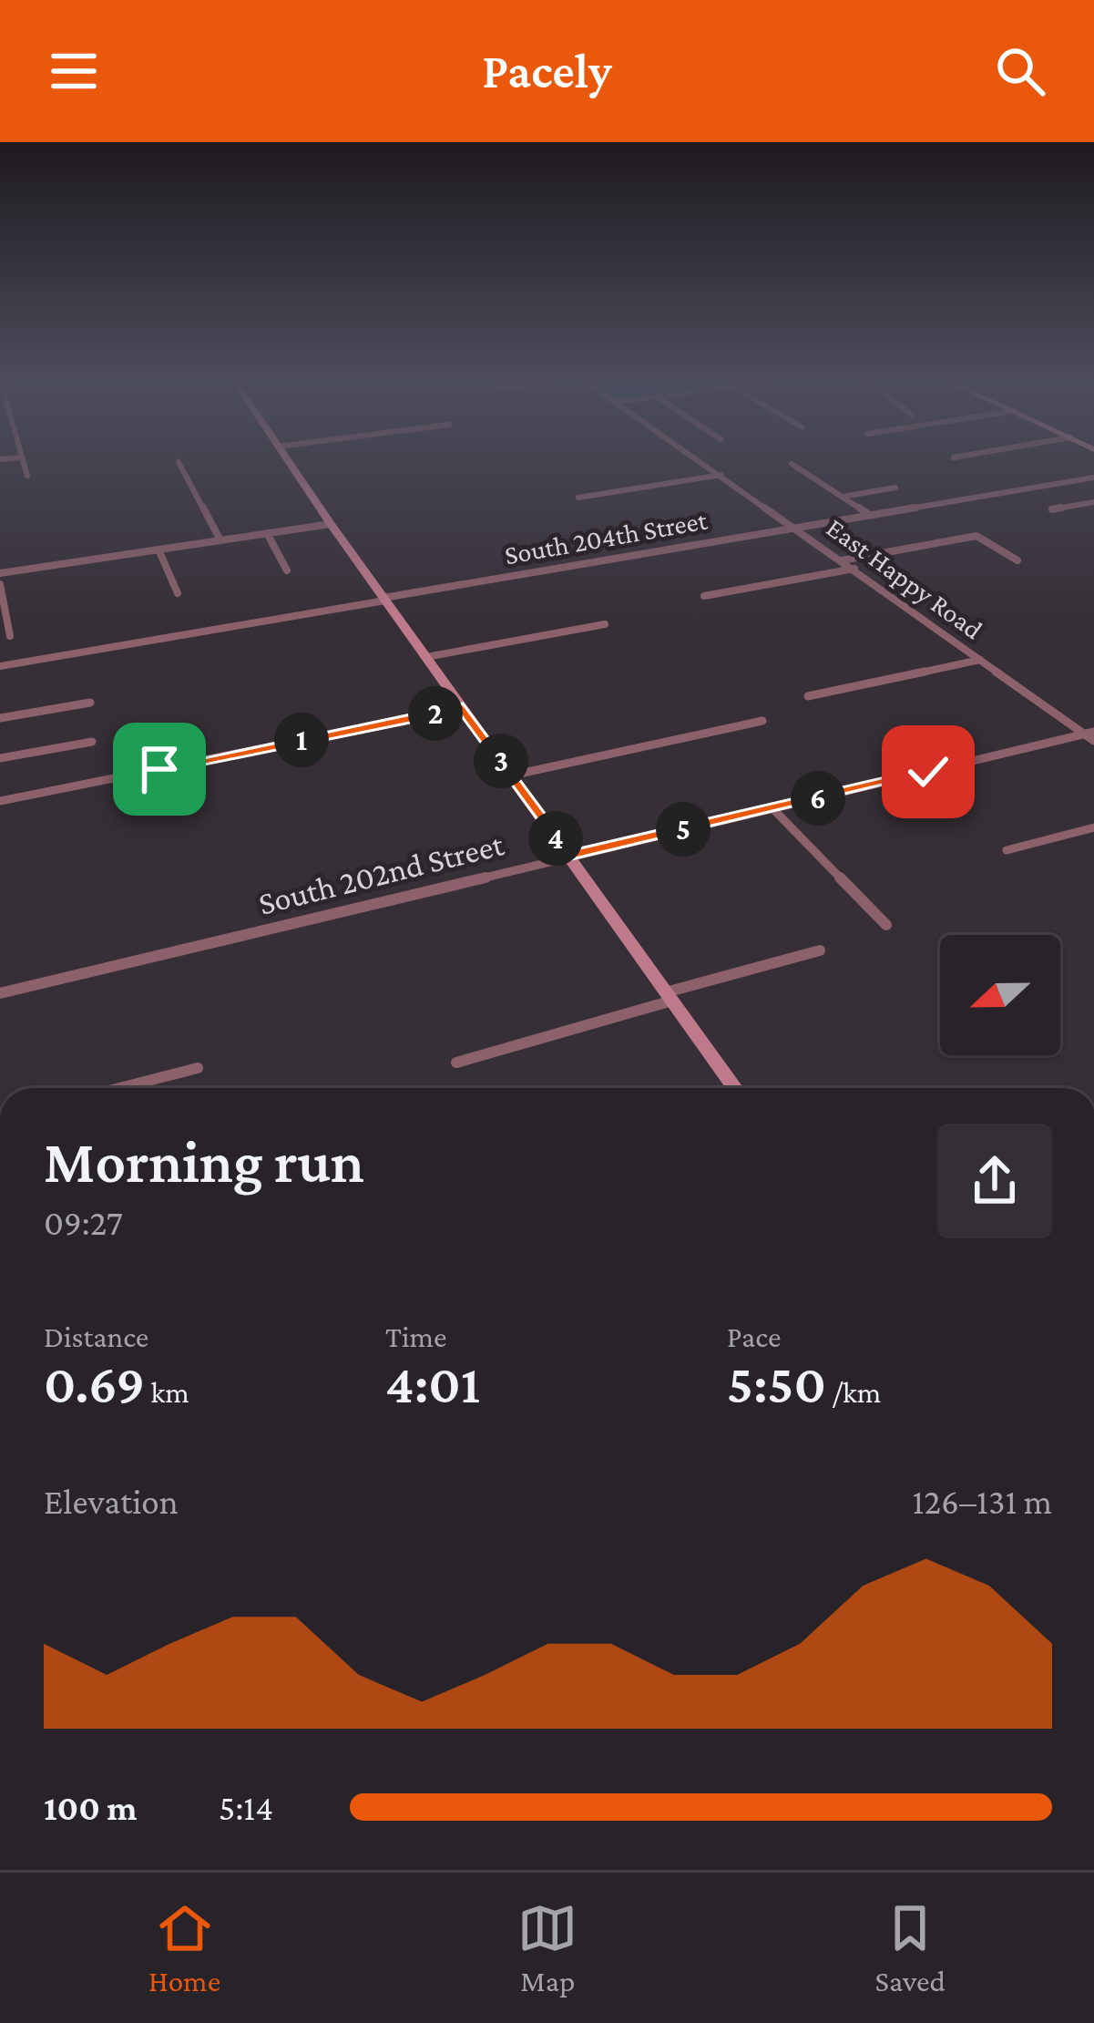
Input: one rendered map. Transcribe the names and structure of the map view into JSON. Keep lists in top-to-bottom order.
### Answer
{
  "streets": {
    "street": ["South 204th Street", "East Happy Road", "South 202nd Street"]
  },
  "crossings": [
    ["South 204th Street", "East Happy Road"],
    ["East Happy Road", "South 202nd Street"]
  ],
  "north": "left",
  "page": {
    "header": "Pacely",
    "pins": [
      "2",
      "1",
      "3",
      "6",
      "5",
      "4"
    ],
    "heading": ["Morning run", "09:27"],
    "stats": [
      ["Distance", "0.69 km"],
      ["Time", "4:01"],
      ["Pace", "5:50 /km"]
    ],
    "chart": ["Elevation", "126–131 m"],
    "list": [
      {
        "name": "100 m",
        "note": "5:14"
      }
    ],
    "tabs": ["Home", "Map", "Saved"]
  }
}
